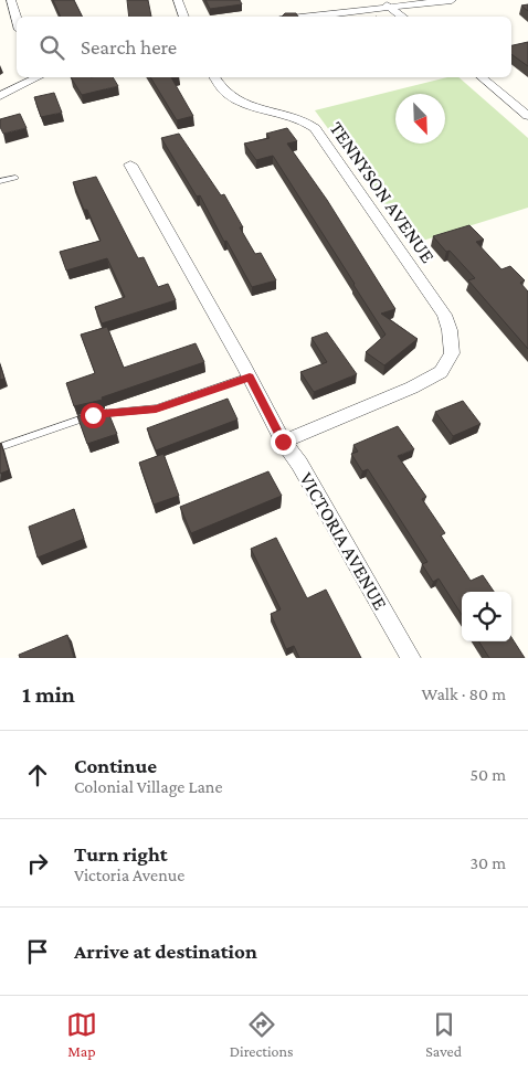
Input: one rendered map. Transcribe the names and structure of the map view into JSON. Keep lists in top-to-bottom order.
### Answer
{
  "streets": {
    "street": ["TENNYSON AVENUE", "VICTORIA AVENUE"]
  },
  "crossings": [
    ["TENNYSON AVENUE", "VICTORIA AVENUE"]
  ],
  "north": "bottom right",
  "page": {
    "search": "Search here",
    "heading": ["1 min", "Walk · 80 m"],
    "list": [
      ["Continue", "Colonial Village Lane", "50 m"],
      ["Turn right", "Victoria Avenue", "30 m"],
      "Arrive at destination"
    ],
    "nav": ["Map", "Directions", "Saved"]
  }
}
